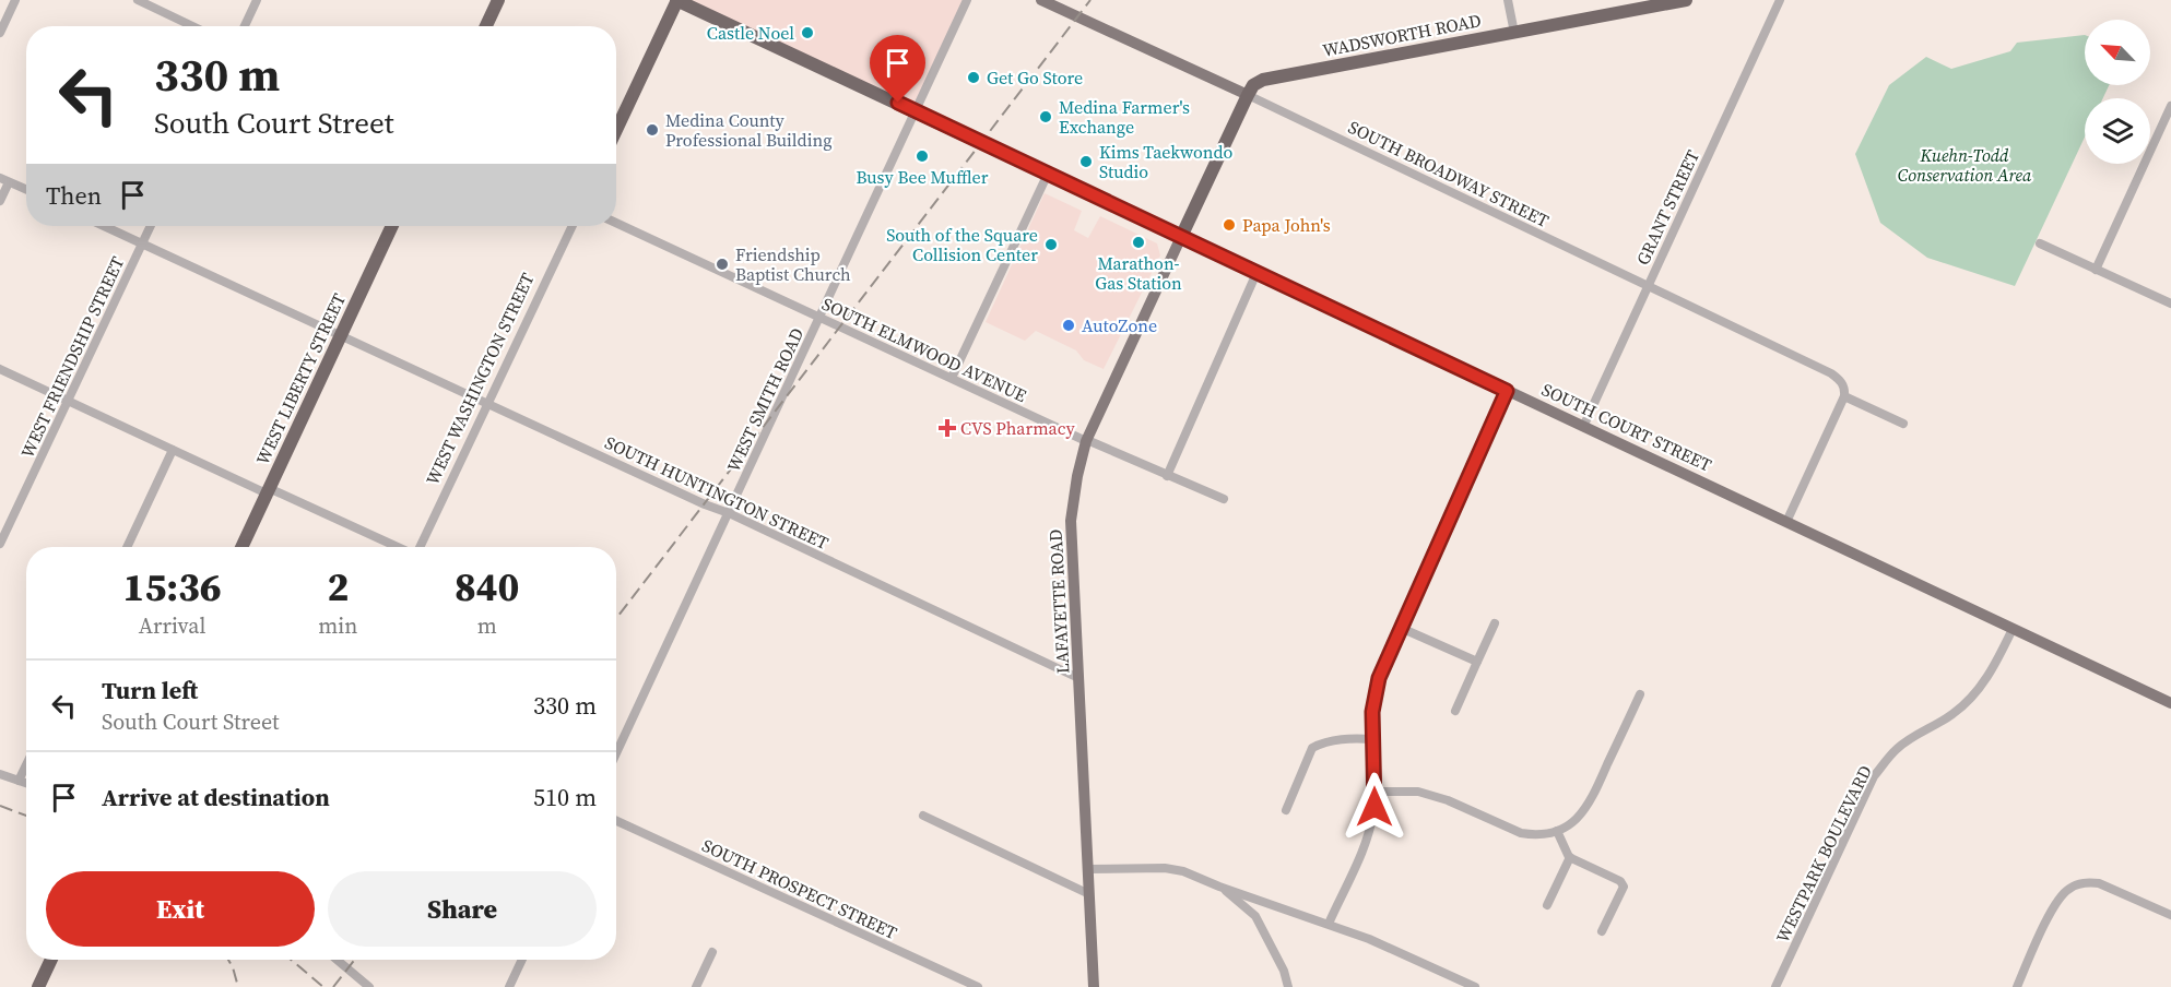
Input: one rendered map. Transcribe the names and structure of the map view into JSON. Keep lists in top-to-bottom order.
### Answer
{
  "streets": {
    "highway": ["WADSWORTH ROAD", "WEST LIBERTY STREET", "SOUTH COURT STREET"],
    "main road": ["SOUTH BROADWAY STREET", "LAFAYETTE ROAD"],
    "street": [
      "GRANT STREET",
      "SOUTH ELMWOOD AVENUE",
      "WEST FRIENDSHIP STREET",
      "WEST WASHINGTON STREET",
      "WEST SMITH ROAD",
      "SOUTH HUNTINGTON STREET",
      "WESTPARK BOULEVARD",
      "SOUTH PROSPECT STREET"
    ]
  },
  "crossings": [
    ["WADSWORTH ROAD", "SOUTH BROADWAY STREET"],
    ["SOUTH BROADWAY STREET", "GRANT STREET"],
    ["GRANT STREET", "SOUTH COURT STREET"],
    ["SOUTH ELMWOOD AVENUE", "WEST SMITH ROAD"],
    ["SOUTH ELMWOOD AVENUE", "LAFAYETTE ROAD"],
    ["WEST FRIENDSHIP STREET", "SOUTH HUNTINGTON STREET"],
    ["WEST LIBERTY STREET", "SOUTH HUNTINGTON STREET"],
    ["WEST WASHINGTON STREET", "SOUTH HUNTINGTON STREET"],
    ["WEST SMITH ROAD", "SOUTH COURT STREET"],
    ["WEST SMITH ROAD", "SOUTH HUNTINGTON STREET"],
    ["SOUTH COURT STREET", "LAFAYETTE ROAD"],
    ["SOUTH COURT STREET", "WESTPARK BOULEVARD"],
    ["SOUTH HUNTINGTON STREET", "LAFAYETTE ROAD"]
  ],
  "parks": ["Kuehn-Todd Conservation Area"],
  "places": {
    "other": [
      "Castle Noel",
      "Get Go Store",
      "Medina Farmer's Exchange",
      "Medina County Professional Building",
      "Busy Bee Muffler",
      "Kims Taekwondo Studio",
      "Papa John's",
      "Marathon- Gas Station",
      "South of the Square Collision Center",
      "Friendship Baptist Church",
      "AutoZone"
    ],
    "health": ["CVS Pharmacy"]
  },
  "north": "top left",
  "page": {
    "turn": ["330 m", "South Court Street"],
    "then": "Then",
    "eta": [
      "15:36",
      "Arrival",
      "2",
      "min",
      "840",
      "m"
    ],
    "list": [
      {
        "name": "Turn left",
        "note": "South Court Street",
        "value": "330 m"
      },
      {
        "name": "Arrive at destination",
        "value": "510 m"
      }
    ],
    "buttons": ["Exit", "Share"]
  }
}
